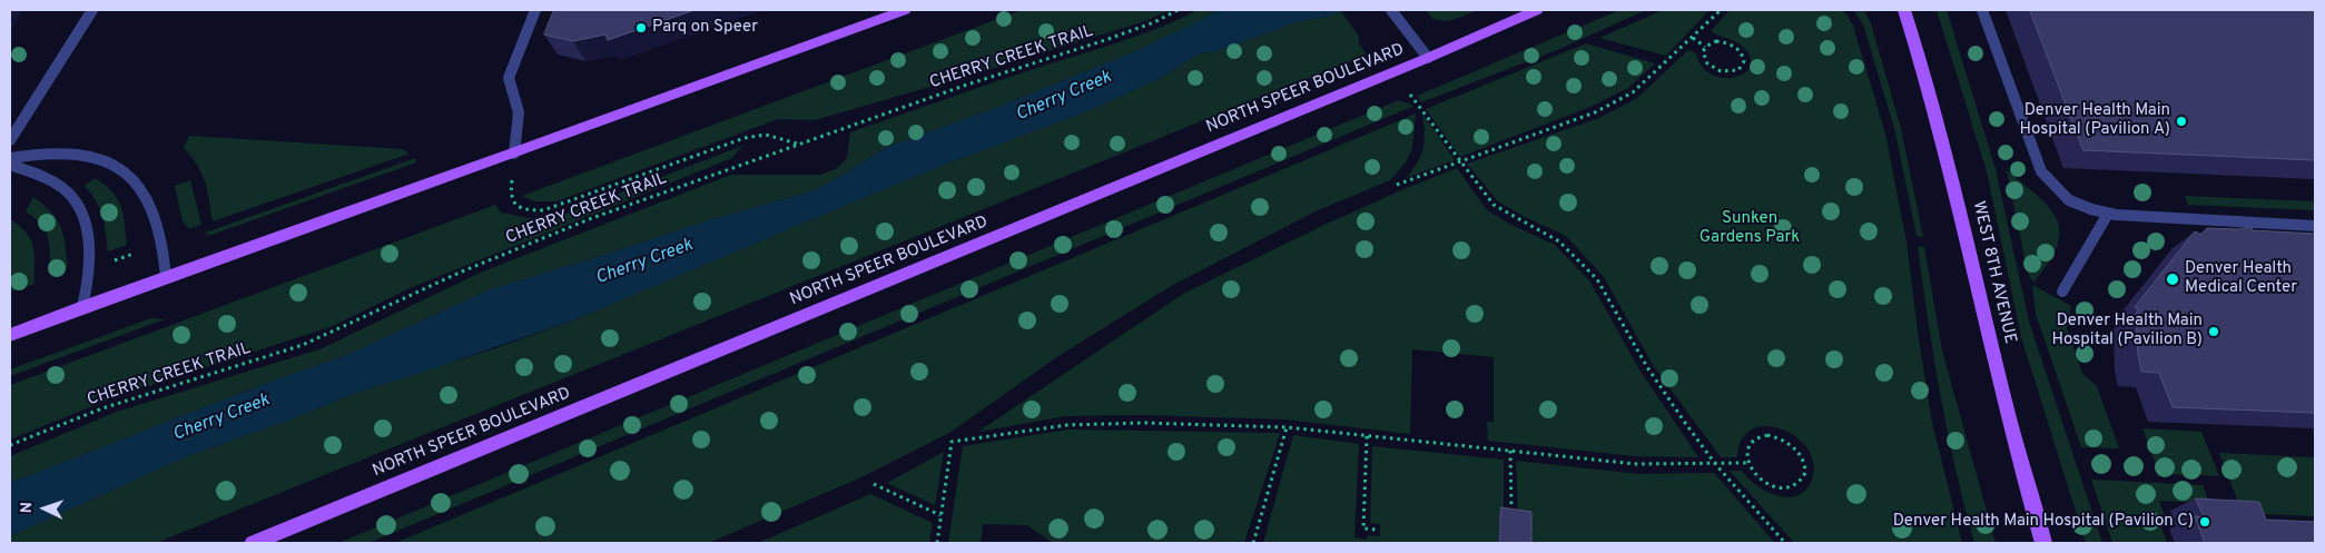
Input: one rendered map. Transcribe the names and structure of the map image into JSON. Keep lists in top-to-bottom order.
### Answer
{
  "streets": {
    "main road": ["NORTH SPEER BOULEVARD", "WEST 8TH AVENUE"],
    "path": ["CHERRY CREEK TRAIL"]
  },
  "water": ["Cherry Creek"],
  "parks": ["Sunken Gardens Park"],
  "places": [
    "Parq on Speer",
    "Denver Health Main Hospital (Pavilion A)",
    "Denver Health Medical Center",
    "Denver Health Main Hospital (Pavilion B)",
    "Denver Health Main Hospital (Pavilion C)"
  ],
  "north": "left"
}
